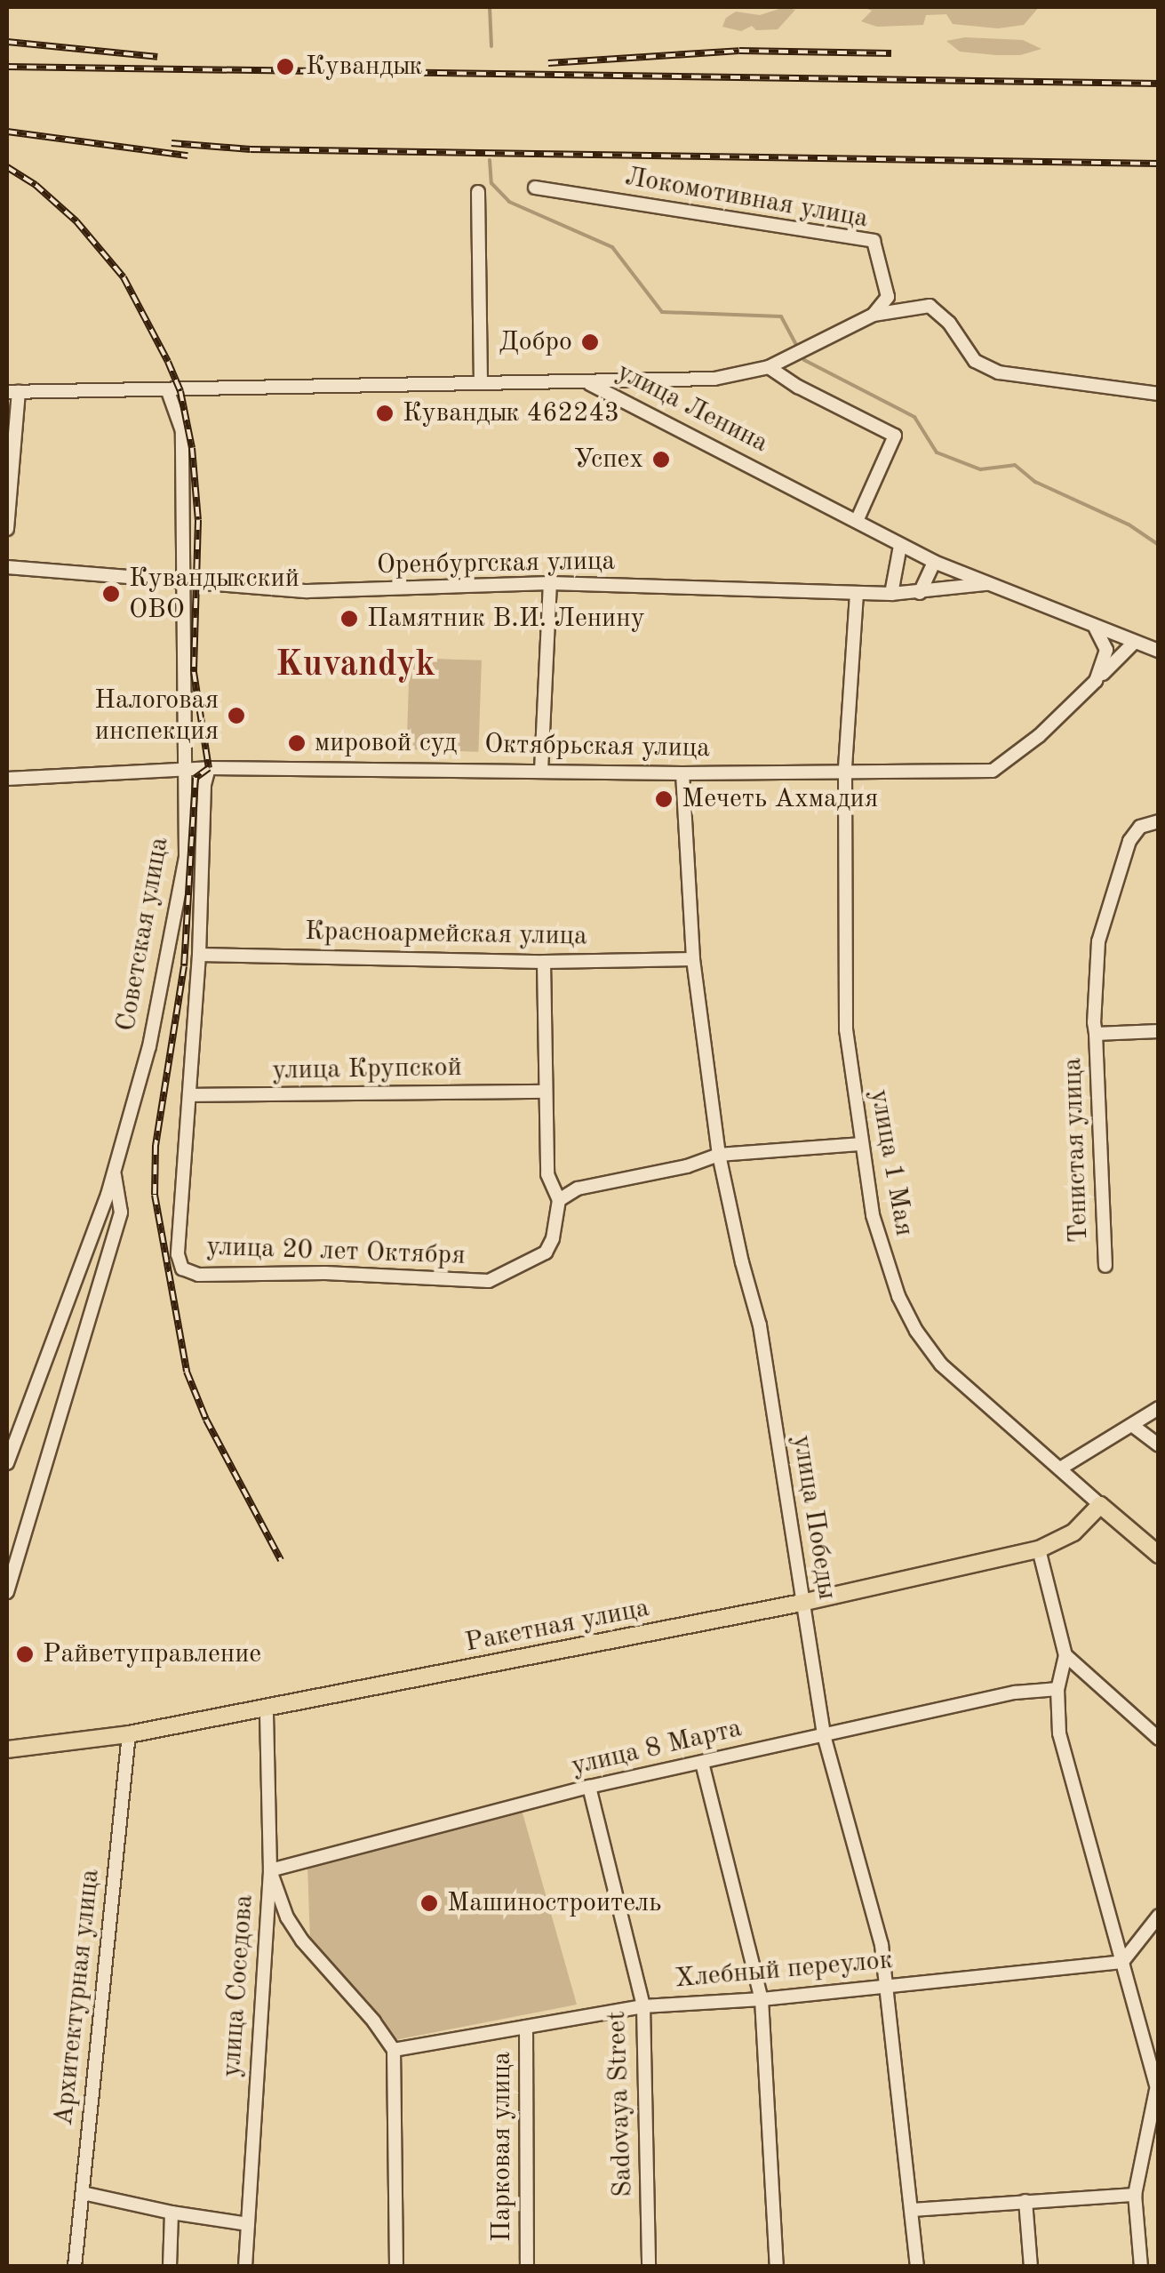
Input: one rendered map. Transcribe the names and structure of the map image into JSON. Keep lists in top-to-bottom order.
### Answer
{
  "streets": {
    "main road": ["Ракетная улица"],
    "street": [
      "Локомотивная улица",
      "улица Ленина",
      "Оренбургская улица",
      "Октябрьская улица",
      "Советская улица",
      "Красноармейская улица",
      "улица Крупской",
      "Тенистая улица",
      "улица 1 Мая",
      "улица 20 лет Октября",
      "улица Победы",
      "улица 8 Марта",
      "Хлебный переулок",
      "улица Соседова",
      "Архитектурная улица",
      "Sadovaya Street",
      "Парковая улица"
    ]
  },
  "crossings": [
    ["улица Ленина", "Оренбургская улица"],
    ["улица Ленина", "Октябрьская улица"],
    ["улица Ленина", "Советская улица"],
    ["Оренбургская улица", "Советская улица"],
    ["Оренбургская улица", "улица 1 Мая"],
    ["Октябрьская улица", "Советская улица"],
    ["Октябрьская улица", "улица 1 Мая"],
    ["Октябрьская улица", "улица Победы"],
    ["Красноармейская улица", "улица Победы"],
    ["улица Крупской", "улица 20 лет Октября"],
    ["улица 1 Мая", "Ракетная улица"],
    ["улица Победы", "Ракетная улица"],
    ["улица Победы", "улица 8 Марта"],
    ["улица Победы", "Хлебный переулок"],
    ["Ракетная улица", "улица Соседова"],
    ["Ракетная улица", "Архитектурная улица"],
    ["улица 8 Марта", "улица Соседова"],
    ["улица 8 Марта", "Sadovaya Street"],
    ["Хлебный переулок", "Sadovaya Street"],
    ["Хлебный переулок", "Парковая улица"]
  ],
  "districts": ["Kuvandyk"],
  "places": [
    "Кувандык",
    "Добро",
    "Кувандык 462243",
    "Успех",
    "Кувандыкский ОВО",
    "Памятник В.И. Ленину",
    "Налоговая инспекция",
    "мировой суд",
    "Мечеть Ахмадия",
    "Райветуправление",
    "Машиностроитель"
  ]
}
